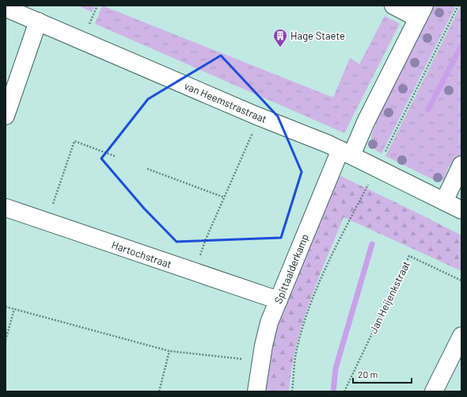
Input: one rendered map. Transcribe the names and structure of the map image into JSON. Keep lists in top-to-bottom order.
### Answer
{
  "streets": {
    "street": ["van Heemstrastraat", "Hartochstraat", "Spittaalderkamp"],
    "path": ["Jan Heijenkstraat"]
  },
  "crossings": [
    ["van Heemstrastraat", "Spittaalderkamp"],
    ["Hartochstraat", "Spittaalderkamp"]
  ],
  "places": {
    "building": ["Hage Staete"]
  },
  "scale_bar": "20 m"
}
